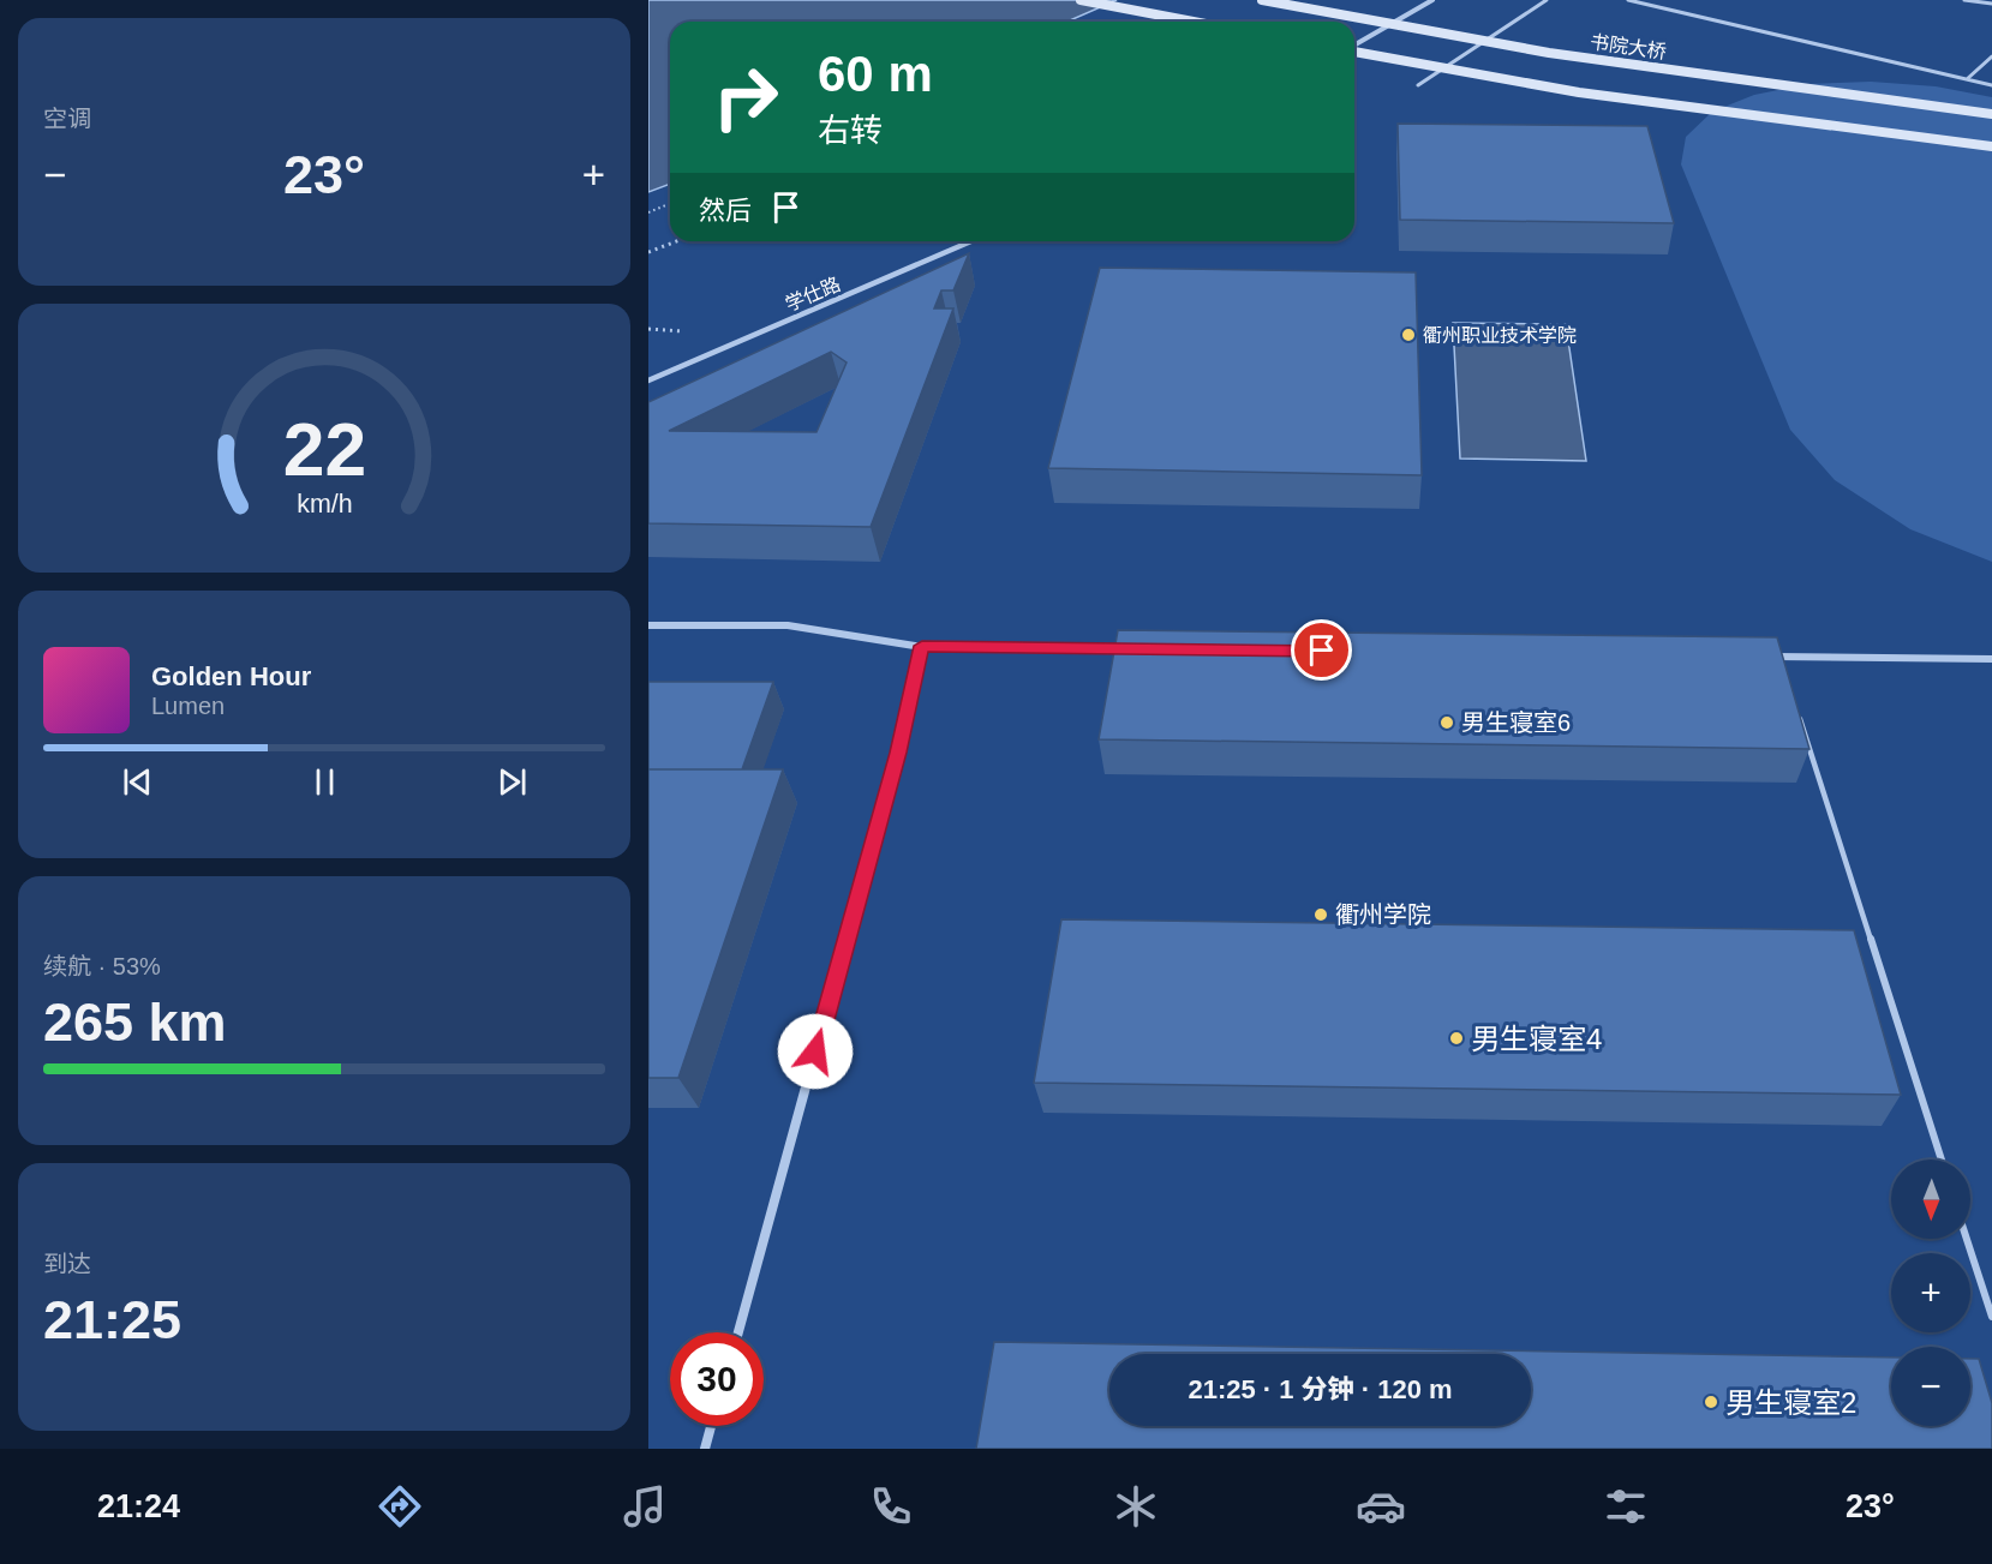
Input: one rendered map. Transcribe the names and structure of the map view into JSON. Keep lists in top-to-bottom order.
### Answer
{
  "streets": {
    "main road": ["书院大桥"],
    "street": ["学仕路"]
  },
  "places": [
    "衢州职业技术学院",
    "男生寝室6",
    "衢州学院",
    "男生寝室4",
    "男生寝室2"
  ],
  "north": "bottom",
  "page": {
    "tile": [
      "空调",
      ["续航 · 53%", "265 km"],
      ["到达", "21:25"]
    ],
    "turn": ["60 m", "右转"],
    "heat": ["−", "23°", "+"],
    "then": "然后",
    "song": ["Golden Hour", "Lumen"],
    "map_buttons": ["+", "−"],
    "limit": "30",
    "trip": "21:25 · 1 分钟 · 120 m",
    "tabs": ["21:24", "23°"],
    "gauge": ["22", "km/h"]
  }
}
